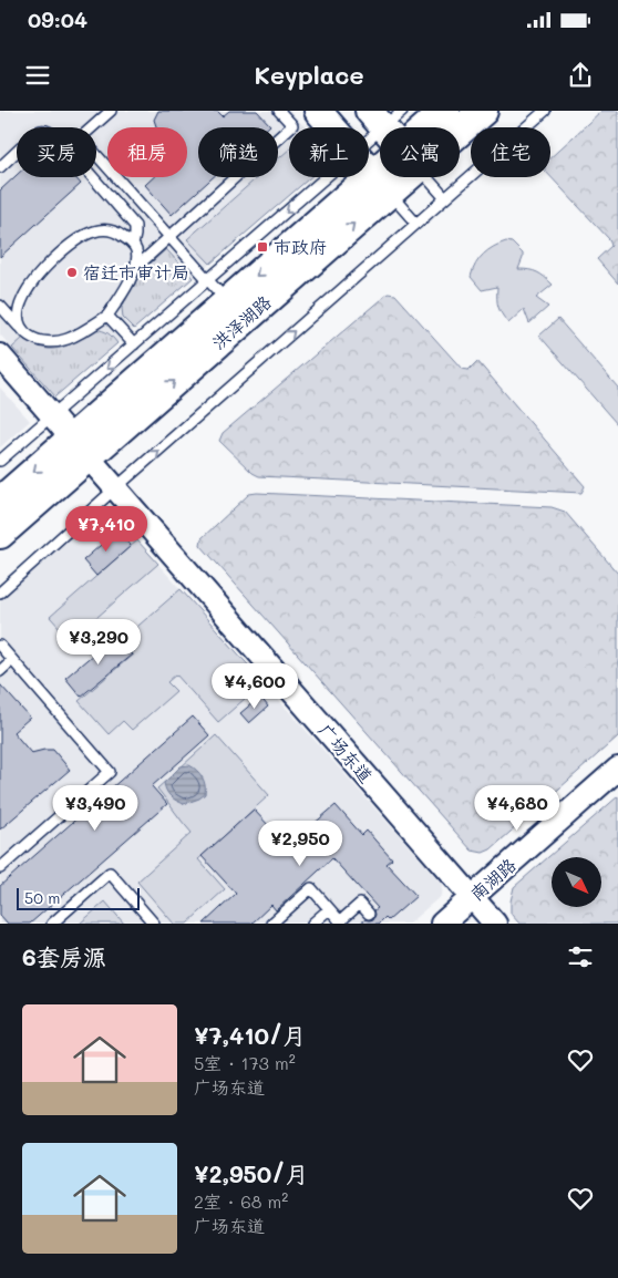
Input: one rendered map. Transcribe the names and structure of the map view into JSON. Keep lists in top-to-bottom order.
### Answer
{
  "streets": {
    "main road": ["洪泽湖路"],
    "street": ["广场东道", "南湖路"]
  },
  "crossings": [
    ["洪泽湖路", "广场东道"],
    ["广场东道", "南湖路"]
  ],
  "places": {
    "transit": ["市政府"],
    "other": ["宿迁市审计局"]
  },
  "scale_bar": "50 m",
  "north": "bottom right",
  "page": {
    "status": "09:04",
    "header": "Keyplace",
    "chip": [
      "买房",
      "租房",
      "筛选",
      "新上",
      "公寓",
      "住宅"
    ],
    "price": [
      "¥7,410",
      "¥3,290",
      "¥4,600",
      "¥3,490",
      "¥4,680",
      "¥2,950"
    ],
    "scale": "50 m",
    "heading": "6套房源",
    "list": [
      {
        "name": "¥7,410/月",
        "note": "5室 · 173 m² · 广场东道"
      },
      {
        "name": "¥2,950/月",
        "note": "2室 · 68 m² · 广场东道"
      }
    ]
  }
}
